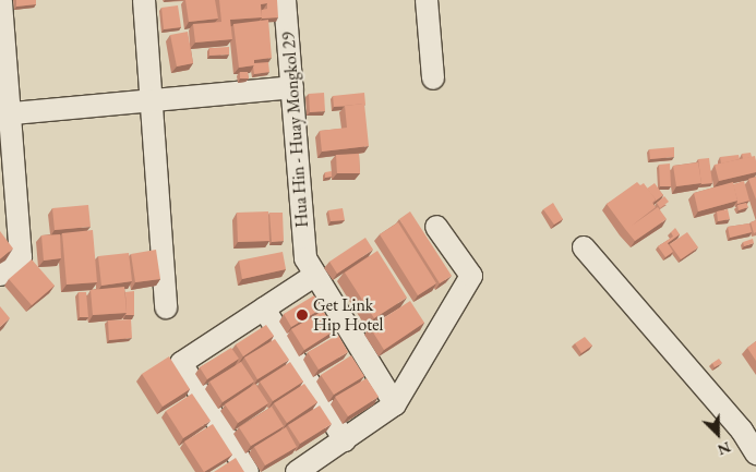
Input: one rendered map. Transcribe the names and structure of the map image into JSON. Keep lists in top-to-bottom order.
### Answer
{
  "streets": {
    "street": ["Hua Hin - Huay Mongkol 29"]
  },
  "places": ["Get Link Hip Hotel"],
  "north": "bottom right"
}
